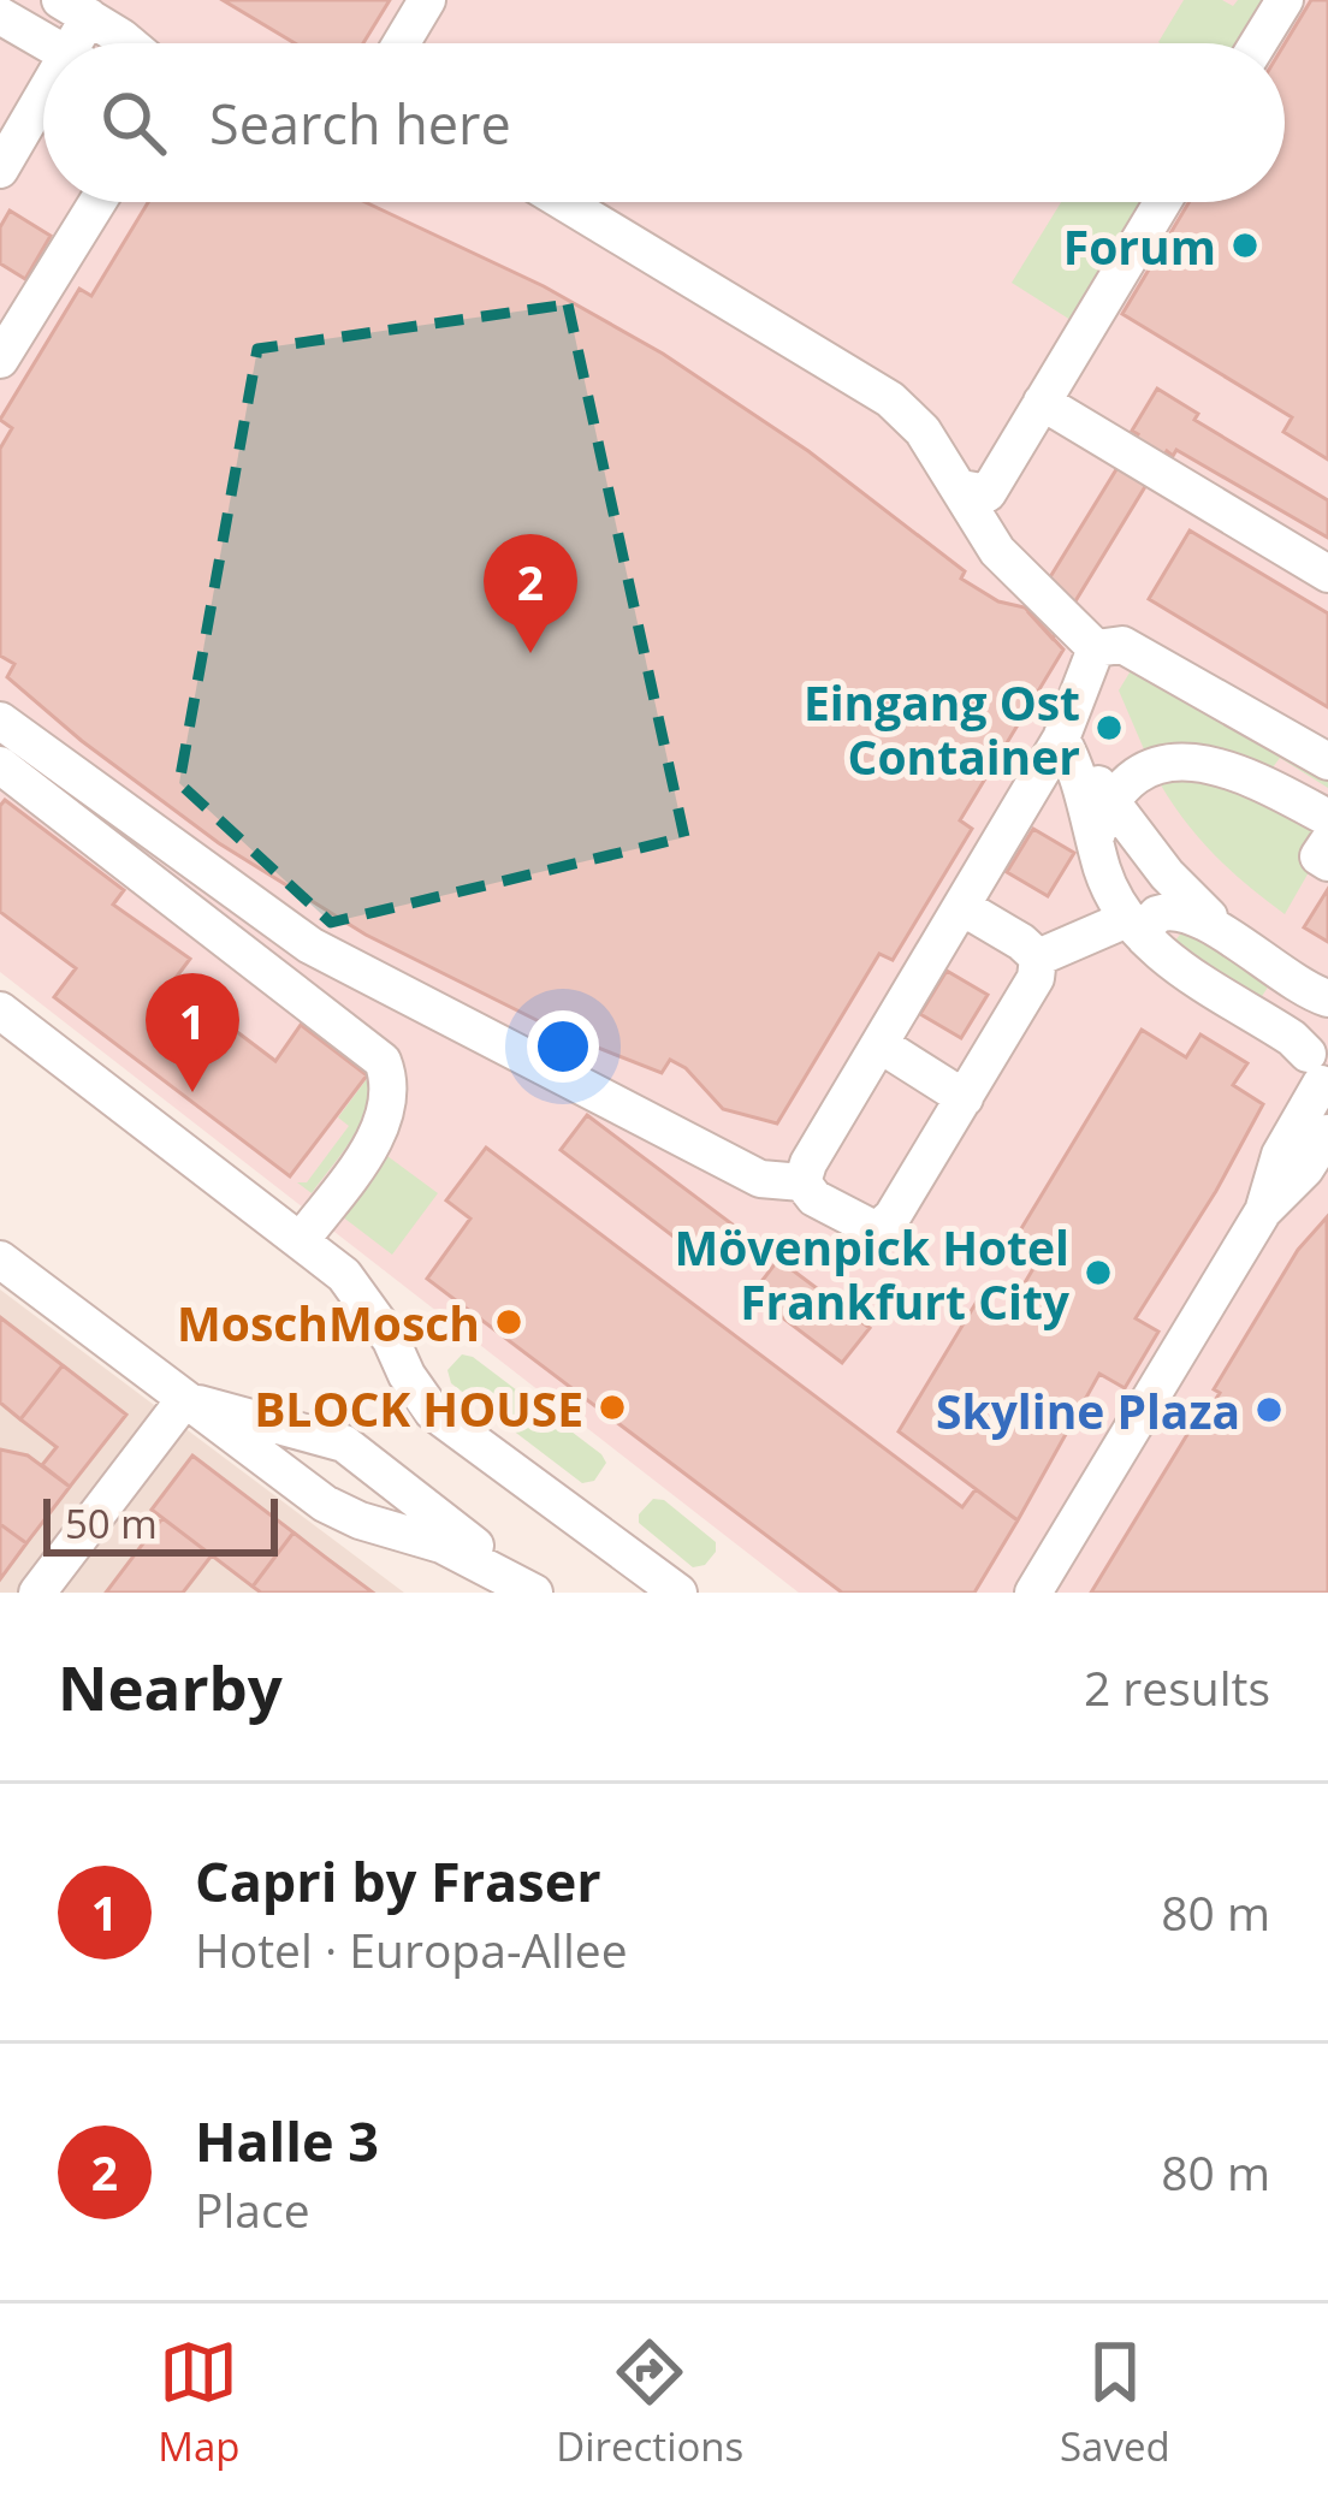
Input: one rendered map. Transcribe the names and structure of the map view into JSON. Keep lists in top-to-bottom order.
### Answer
{
  "places": [
    "Forum",
    "Eingang Ost Container",
    "Mövenpick Hotel Frankfurt City",
    "MoschMosch",
    "BLOCK HOUSE",
    "Skyline Plaza"
  ],
  "scale_bar": "50 m",
  "page": {
    "search": "Search here",
    "pins": ["2", "1"],
    "scale": "50 m",
    "heading": ["Nearby", "2 results"],
    "list": [
      {
        "mark": "1",
        "name": "Capri by Fraser",
        "note": "Hotel · Europa-Allee",
        "value": "80 m"
      },
      {
        "mark": "2",
        "name": "Halle 3",
        "note": "Place",
        "value": "80 m"
      }
    ],
    "nav": ["Map", "Directions", "Saved"]
  }
}
